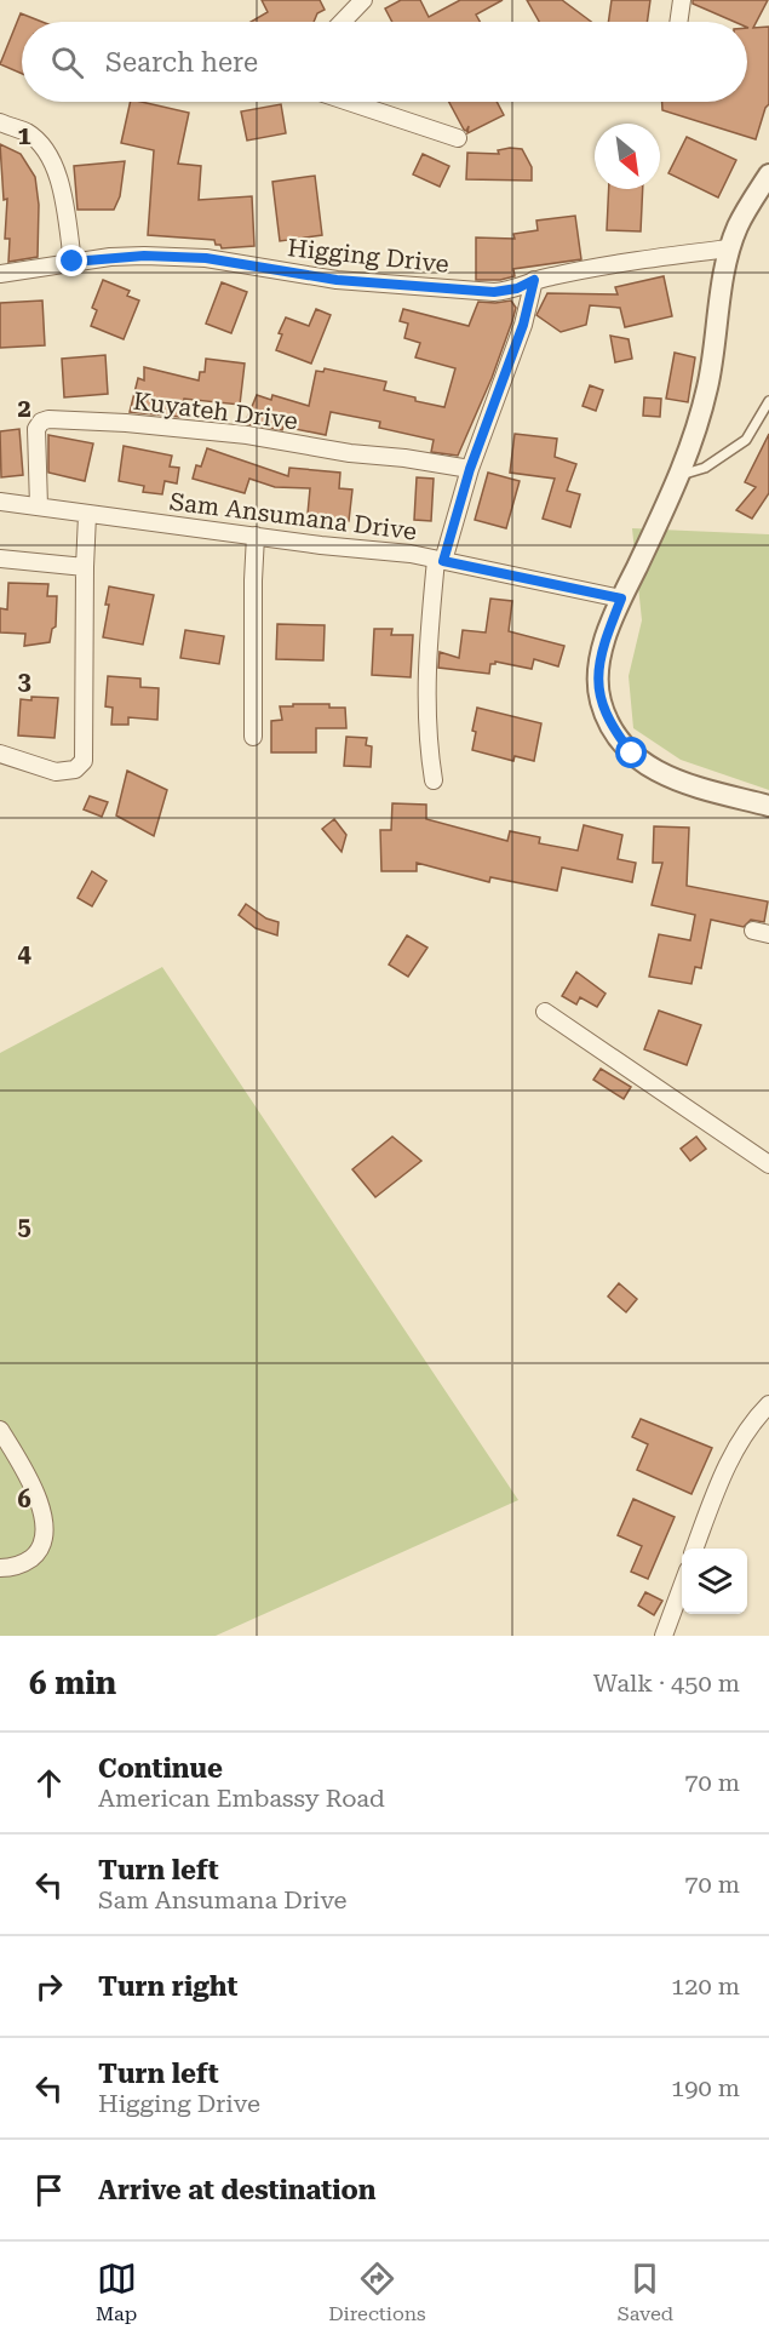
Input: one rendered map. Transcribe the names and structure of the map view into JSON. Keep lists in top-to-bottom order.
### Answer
{
  "streets": {
    "street": ["Higging Drive", "Kuyateh Drive", "Sam Ansumana Drive"]
  },
  "crossings": [
    ["Kuyateh Drive", "Sam Ansumana Drive"]
  ],
  "north": "bottom right",
  "page": {
    "search": "Search here",
    "heading": ["6 min", "Walk · 450 m"],
    "list": [
      ["Continue", "American Embassy Road", "70 m"],
      ["Turn left", "Sam Ansumana Drive", "70 m"],
      ["Turn right", "120 m"],
      ["Turn left", "Higging Drive", "190 m"],
      "Arrive at destination"
    ],
    "nav": ["Map", "Directions", "Saved"]
  },
  "grid": {
    "rows": [
      "1",
      "2",
      "3",
      "4",
      "5",
      "6"
    ]
  }
}
